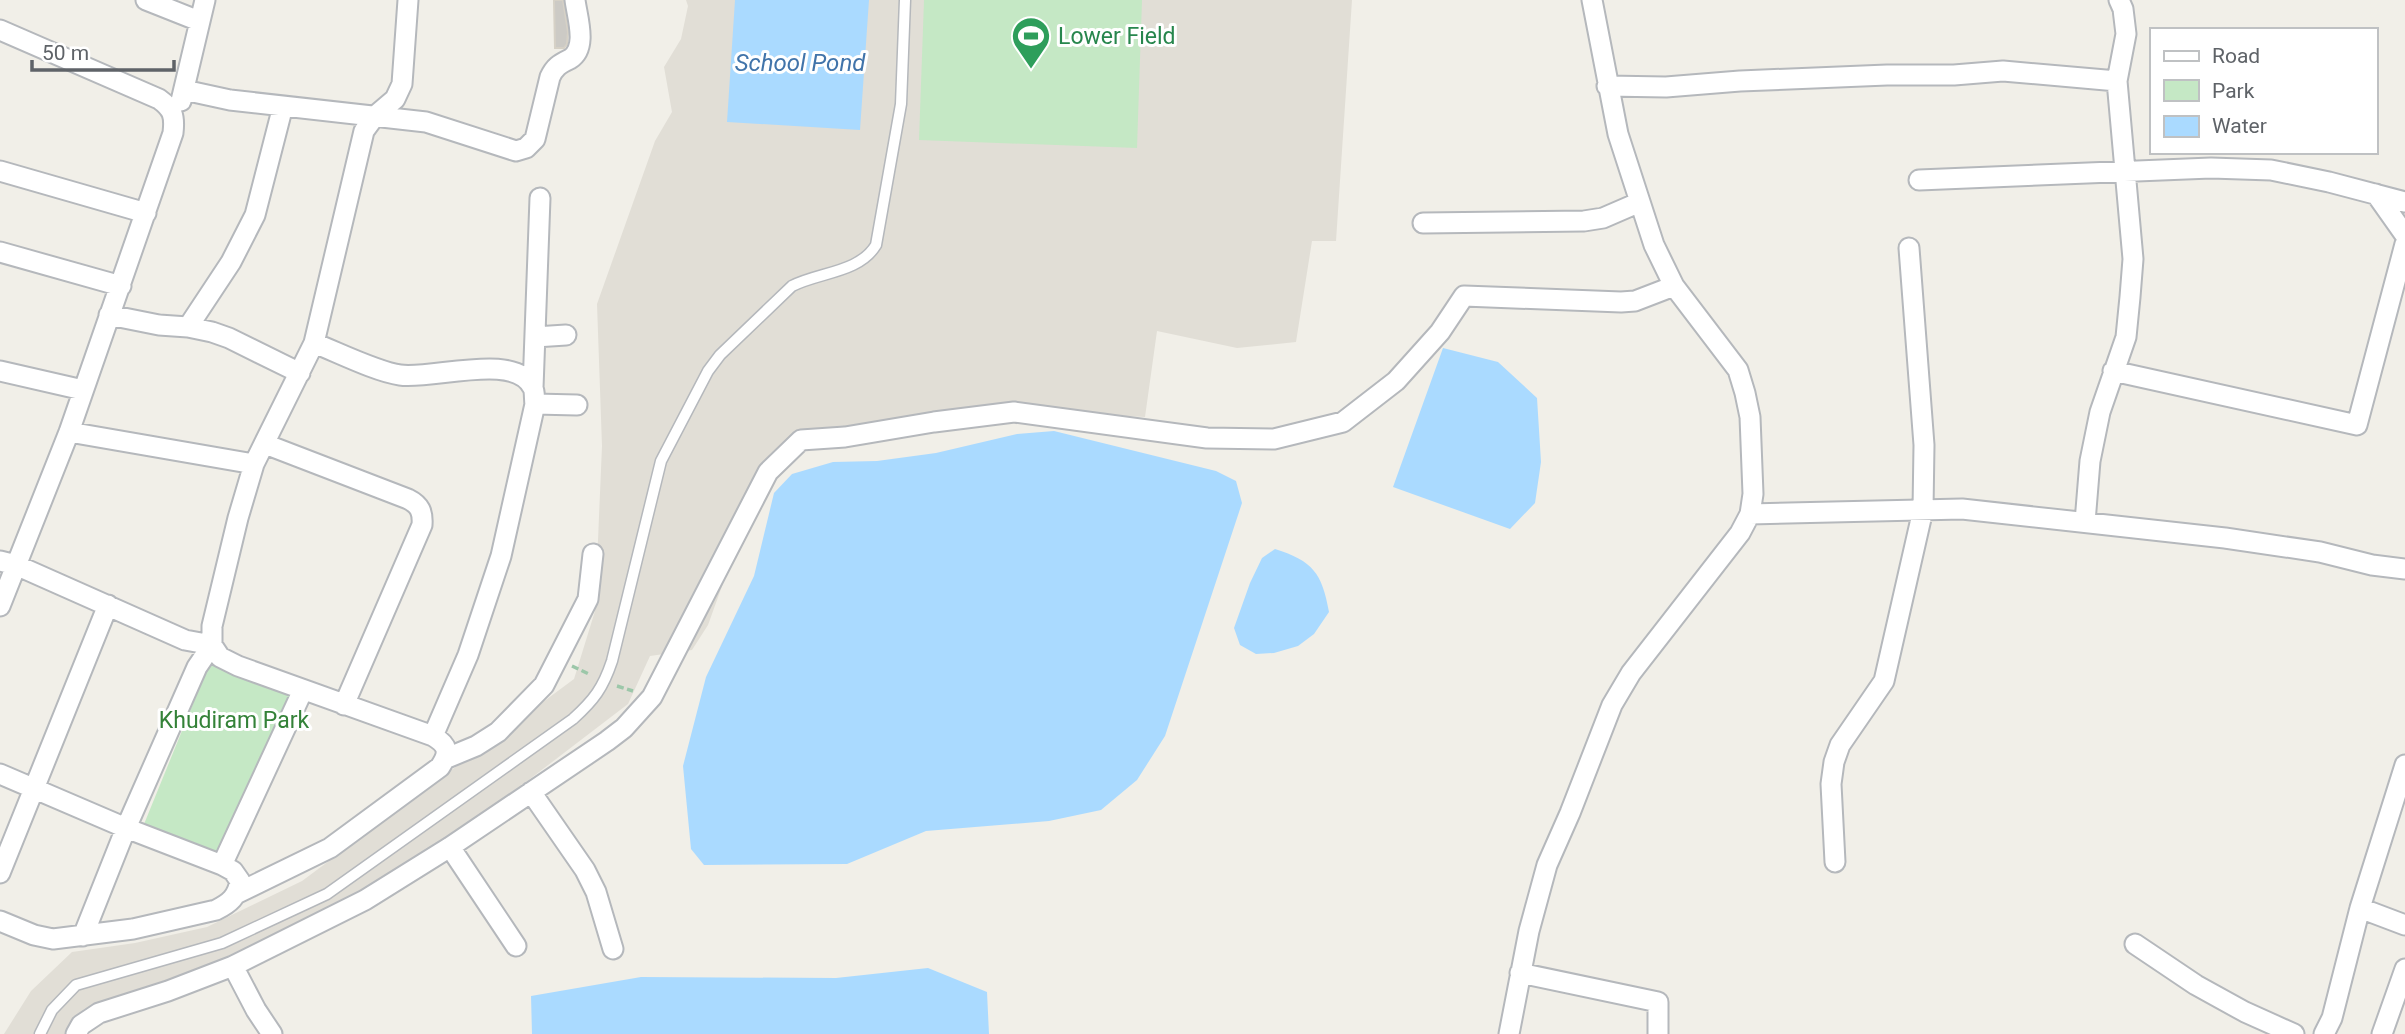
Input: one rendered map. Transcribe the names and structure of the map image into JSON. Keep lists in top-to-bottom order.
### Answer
{
  "water": ["School Pond"],
  "parks": ["Khudiram Park"],
  "places": {
    "sports": ["Lower Field"]
  },
  "legend": ["Road", "Park", "Water"],
  "scale_bar": "50 m"
}
